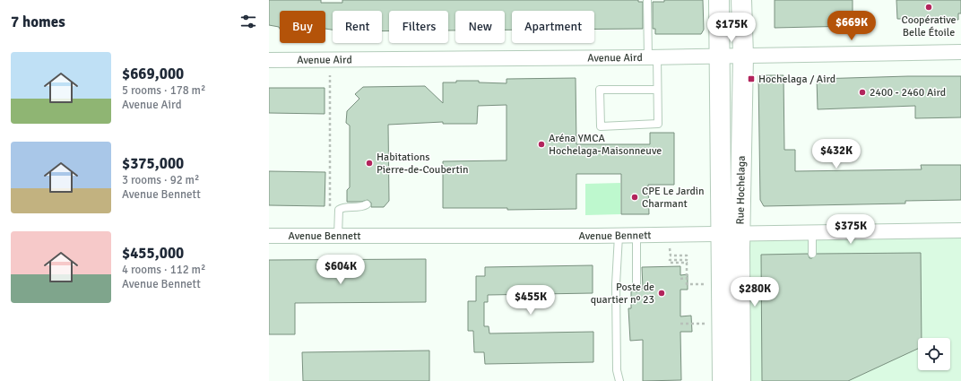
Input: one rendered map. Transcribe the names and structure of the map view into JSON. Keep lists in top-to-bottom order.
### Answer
{
  "streets": {
    "main road": ["Rue Hochelaga"],
    "street": ["Avenue Aird", "Avenue Bennett"]
  },
  "crossings": [
    ["Avenue Aird", "Rue Hochelaga"],
    ["Rue Hochelaga", "Avenue Bennett"]
  ],
  "places": {
    "other": [
      "Coopérative Belle Étoile",
      "2400 - 2460 Aird",
      "Aréna YMCA Hochelaga-Maisonneuve",
      "Habitations Pierre-de-Coubertin",
      "CPE Le Jardin Charmant",
      "Poste de quartier nº 23"
    ],
    "transit": ["Hochelaga / Aird"]
  },
  "page": {
    "heading": "7 homes",
    "price": [
      "$669K",
      "$175K",
      "$432K",
      "$375K",
      "$604K",
      "$280K",
      "$455K"
    ],
    "chip": [
      "Buy",
      "Rent",
      "Filters",
      "New",
      "Apartment"
    ],
    "list": [
      {
        "name": "$669,000",
        "note": "5 rooms · 178 m² · Avenue Aird"
      },
      {
        "name": "$375,000",
        "note": "3 rooms · 92 m² · Avenue Bennett"
      },
      {
        "name": "$455,000",
        "note": "4 rooms · 112 m² · Avenue Bennett"
      }
    ]
  }
}
